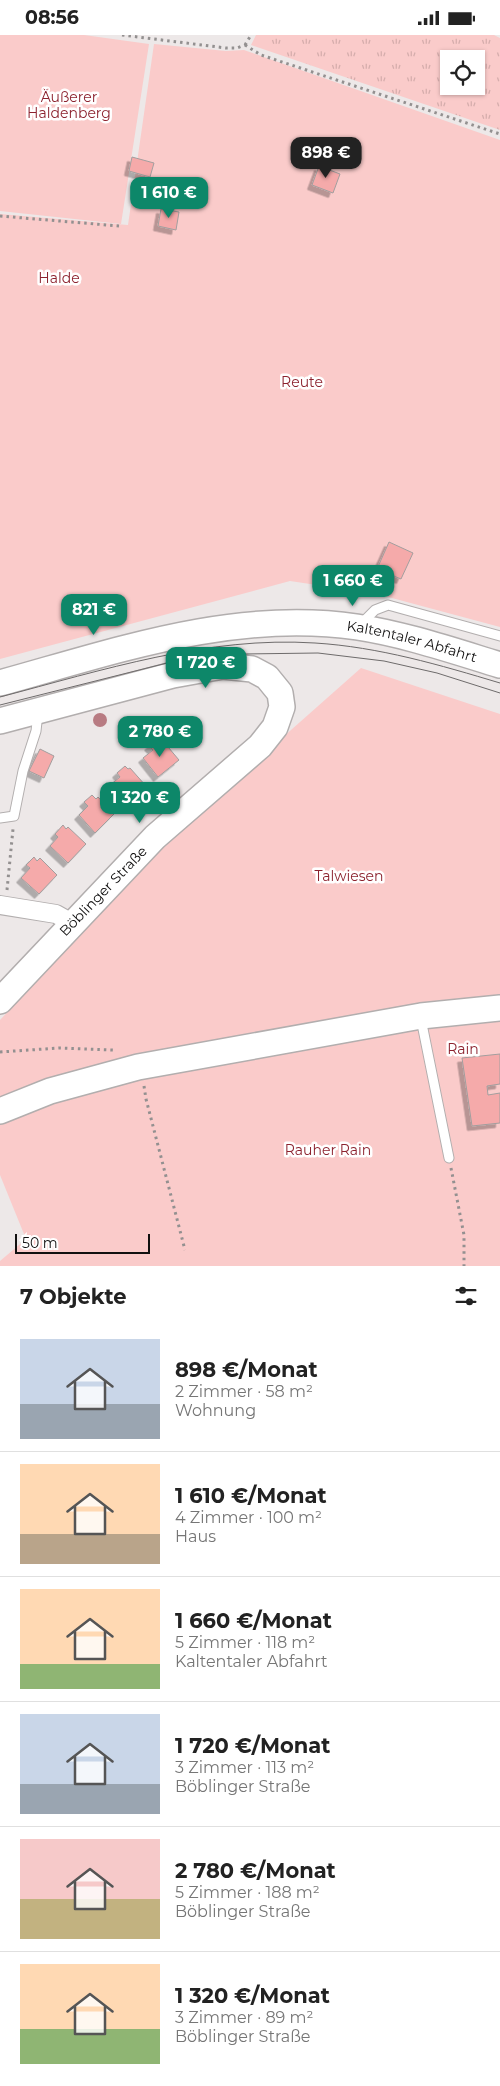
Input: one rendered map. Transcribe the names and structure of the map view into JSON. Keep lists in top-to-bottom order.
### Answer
{
  "streets": {
    "main road": ["Kaltentaler Abfahrt", "Böblinger Straße"]
  },
  "parks": [
    "Äußerer Haldenberg",
    "Halde",
    "Reute",
    "Talwiesen",
    "Rain",
    "Rauher Rain"
  ],
  "scale_bar": "50 m",
  "page": {
    "status": "08:56",
    "price": [
      "898 €",
      "1 610 €",
      "1 660 €",
      "821 €",
      "1 720 €",
      "2 780 €",
      "1 320 €"
    ],
    "scale": "50 m",
    "heading": "7 Objekte",
    "list": [
      {
        "name": "898 €/Monat",
        "note": "2 Zimmer · 58 m² · Wohnung"
      },
      {
        "name": "1 610 €/Monat",
        "note": "4 Zimmer · 100 m² · Haus"
      },
      {
        "name": "1 660 €/Monat",
        "note": "5 Zimmer · 118 m² · Kaltentaler Abfahrt"
      },
      {
        "name": "1 720 €/Monat",
        "note": "3 Zimmer · 113 m² · Böblinger Straße"
      },
      {
        "name": "2 780 €/Monat",
        "note": "5 Zimmer · 188 m² · Böblinger Straße"
      },
      {
        "name": "1 320 €/Monat",
        "note": "3 Zimmer · 89 m² · Böblinger Straße"
      }
    ]
  }
}
